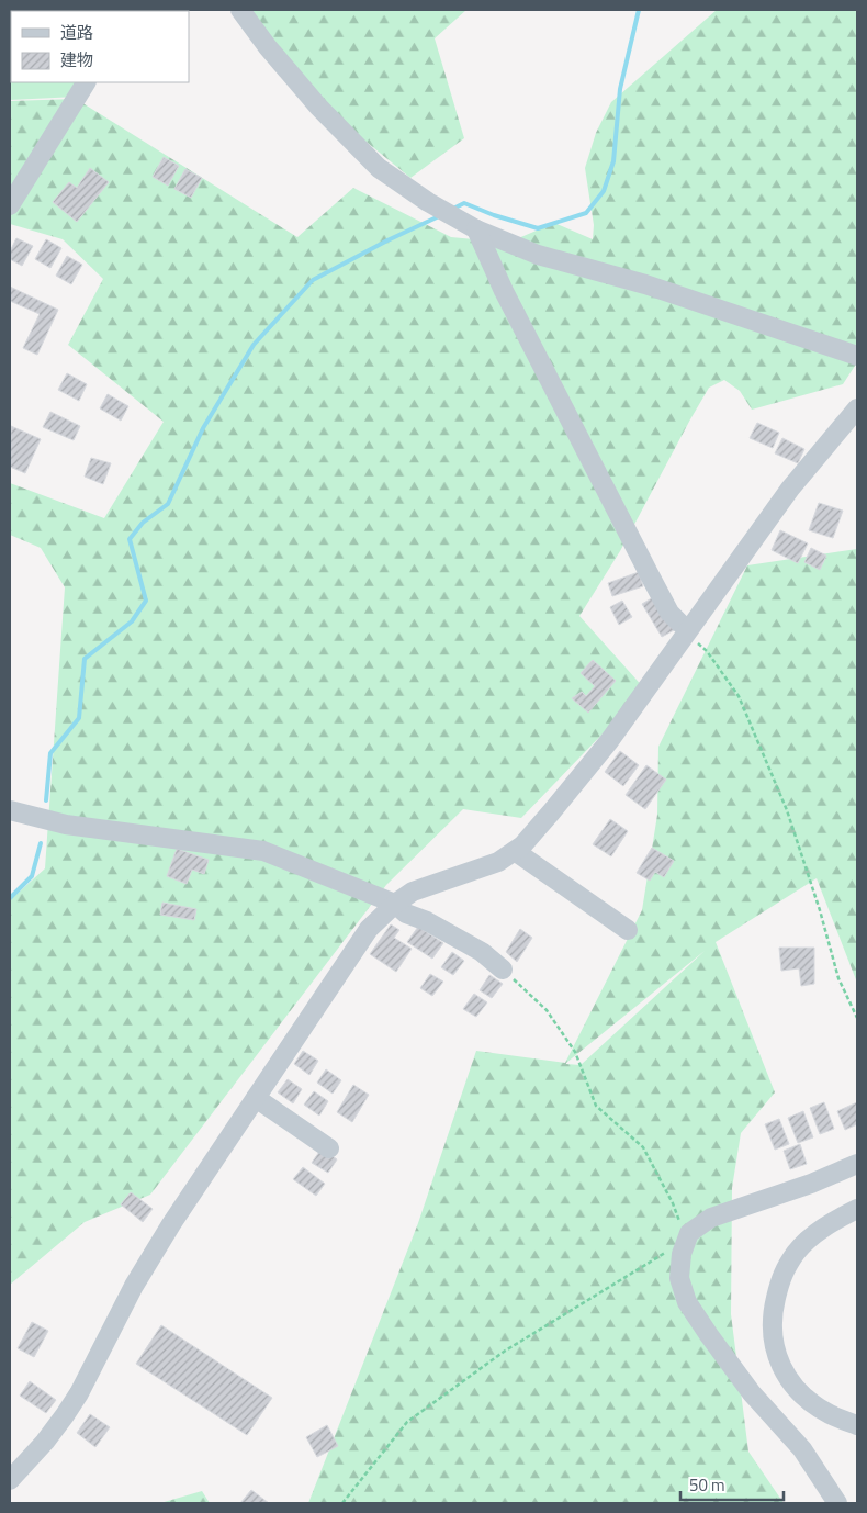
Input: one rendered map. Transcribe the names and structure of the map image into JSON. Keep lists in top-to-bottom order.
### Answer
{
  "legend": ["道路", "建物"],
  "scale_bar": "50 m"
}
